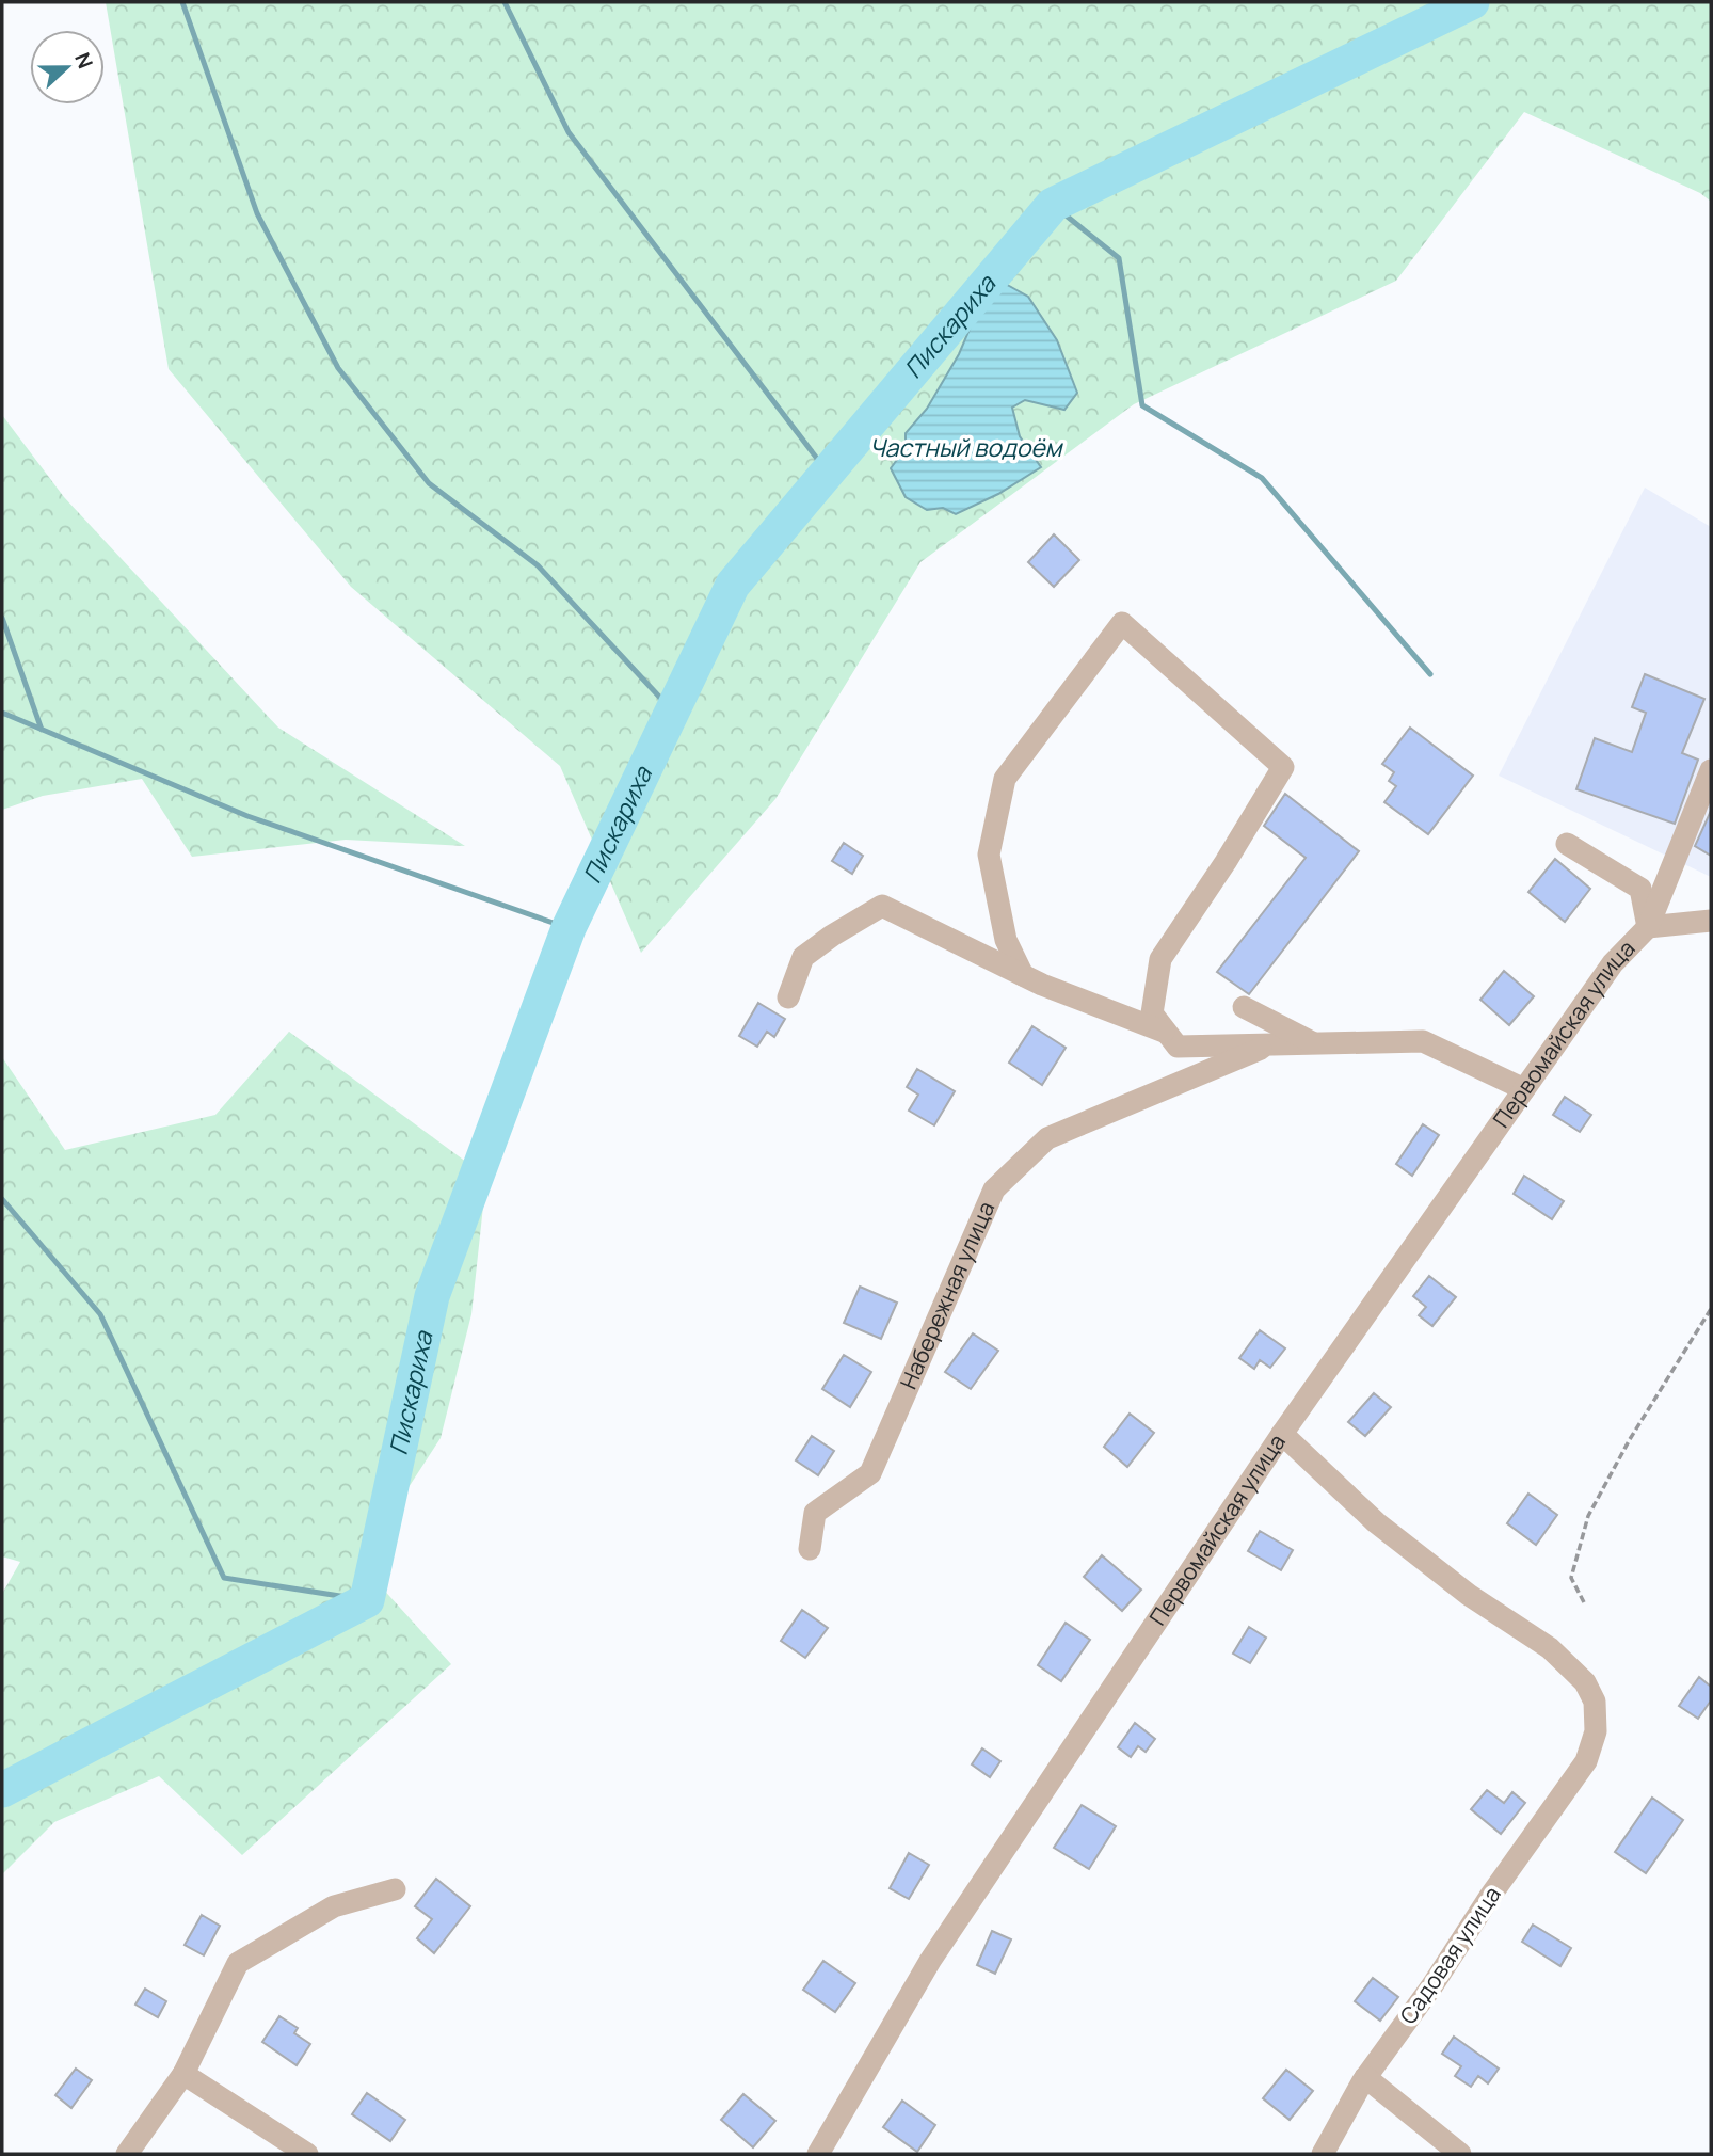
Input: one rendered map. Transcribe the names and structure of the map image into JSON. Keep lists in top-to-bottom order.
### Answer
{
  "streets": {
    "street": ["Первомайская улица", "Набережная улица", "Садовая улица"]
  },
  "crossings": [
    ["Первомайская улица", "Садовая улица"]
  ],
  "water": ["Пискариха", "Частный водоём"],
  "north": "right"
}
